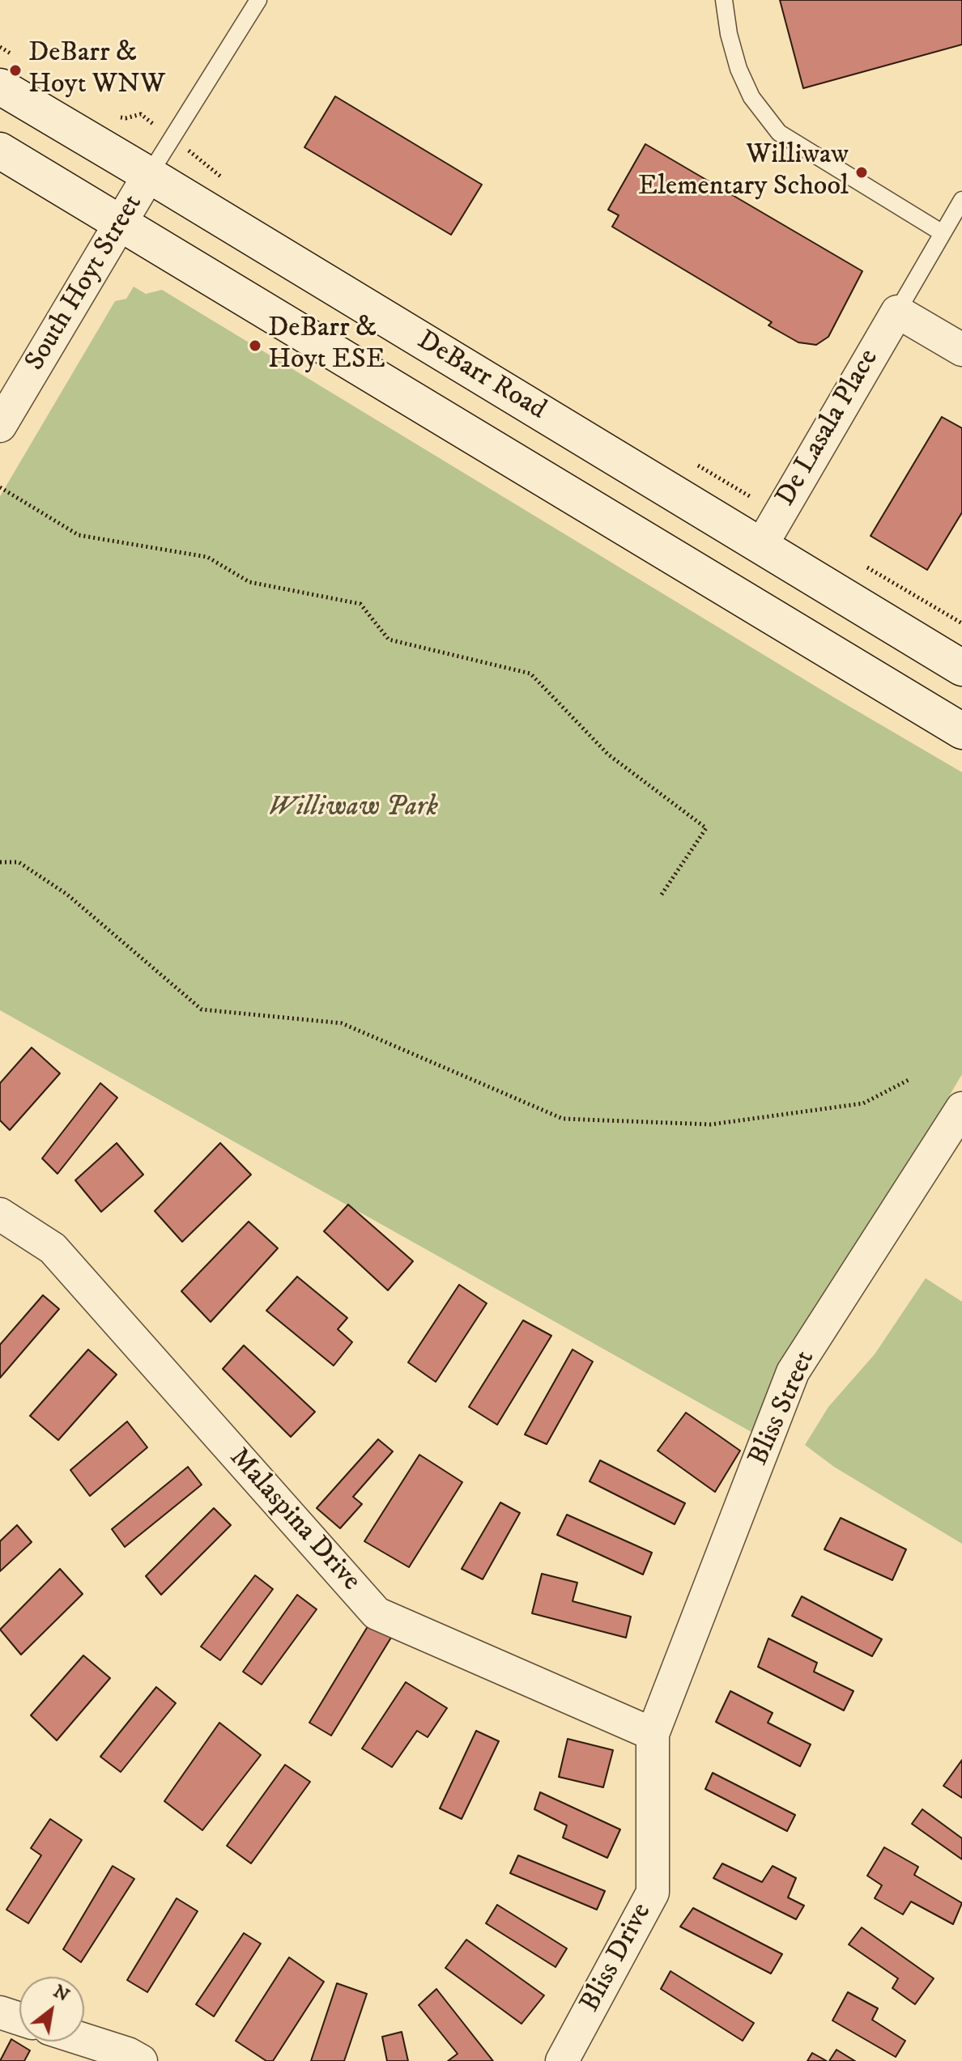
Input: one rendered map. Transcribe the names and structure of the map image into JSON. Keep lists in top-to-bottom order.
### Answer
{
  "streets": {
    "main road": ["DeBarr Road"],
    "street": [
      "South Hoyt Street",
      "De Lasala Place",
      "Bliss Street",
      "Malaspina Drive",
      "Bliss Drive"
    ]
  },
  "crossings": [
    ["South Hoyt Street", "DeBarr Road"],
    ["DeBarr Road", "De Lasala Place"],
    ["Bliss Street", "Malaspina Drive"],
    ["Bliss Street", "Bliss Drive"],
    ["Malaspina Drive", "Bliss Drive"]
  ],
  "parks": ["Williwaw Park"],
  "places": ["DeBarr & Hoyt WNW", "Williwaw Elementary School", "DeBarr & Hoyt ESE"],
  "north": "top right"
}
